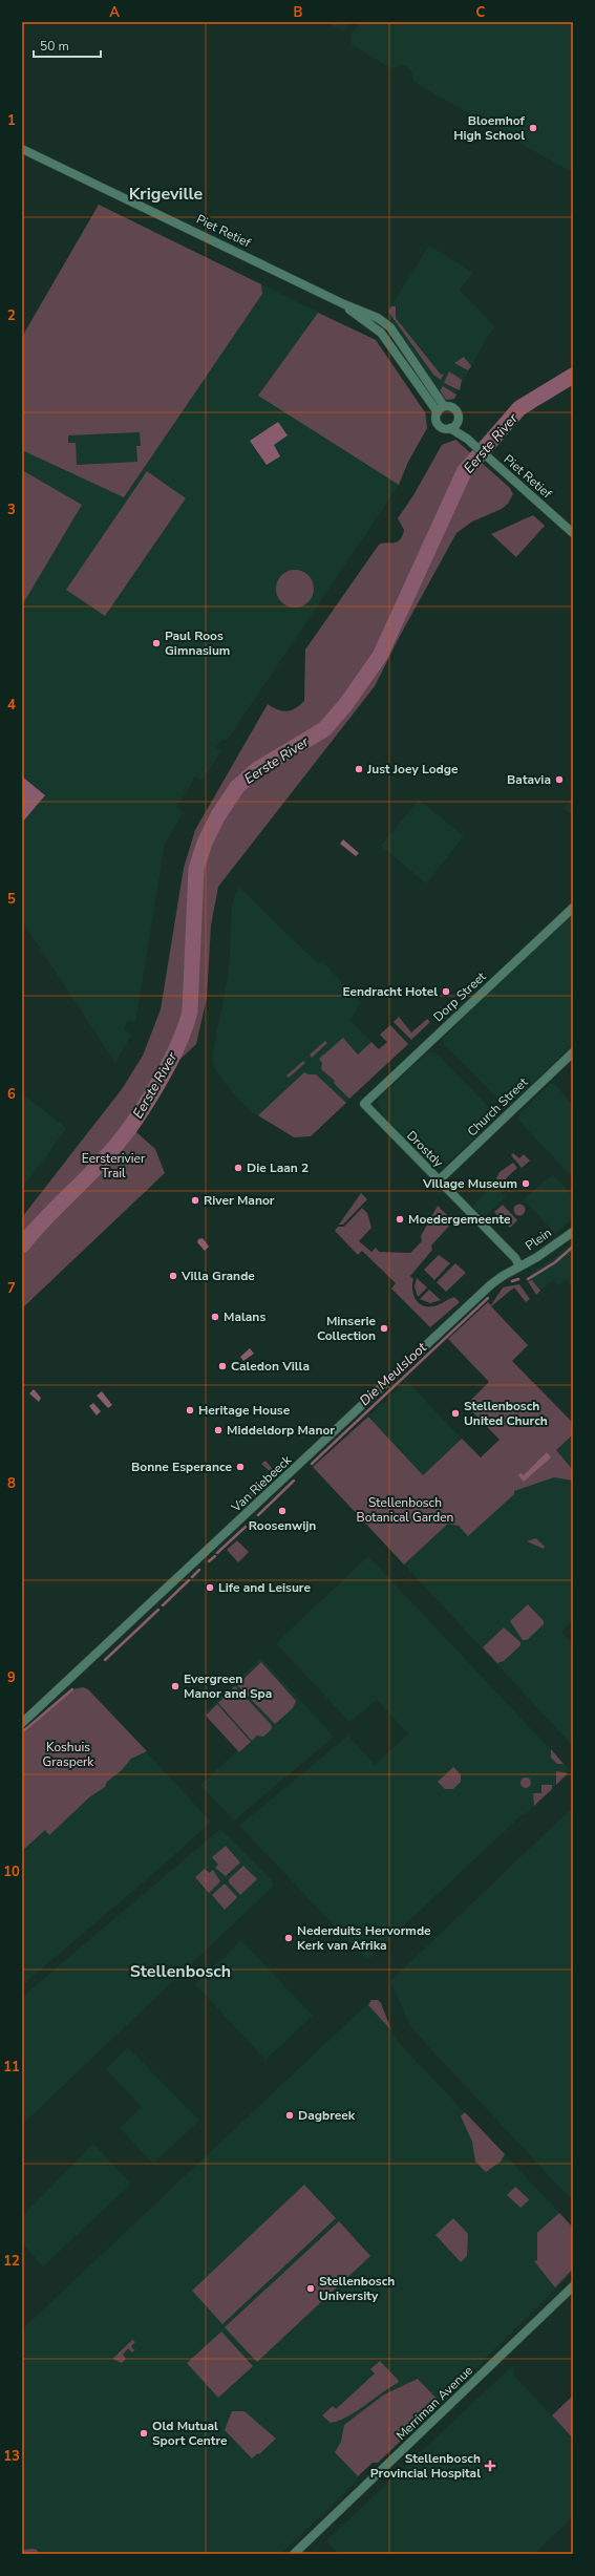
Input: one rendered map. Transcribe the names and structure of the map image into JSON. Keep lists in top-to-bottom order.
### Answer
{
  "streets": {
    "street": [
      "Piet Retief",
      "Dorp Street",
      "Church Street",
      "Drostdy",
      "Plein",
      "Van Riebeeck",
      "Merriman Avenue"
    ]
  },
  "crossings": [
    ["Dorp Street", "Drostdy"],
    ["Church Street", "Drostdy"],
    ["Drostdy", "Plein"],
    ["Drostdy", "Van Riebeeck"],
    ["Plein", "Van Riebeeck"]
  ],
  "districts": ["Krigeville", "Stellenbosch"],
  "water": ["Eerste River", "Die Meulsloot"],
  "parks": ["Eersterivier Trail", "Stellenbosch Botanical Garden", "Koshuis Grasperk"],
  "places": {
    "other": [
      "Bloemhof High School",
      "Paul Roos Gimnasium",
      "Just Joey Lodge",
      "Batavia",
      "Eendracht Hotel",
      "Die Laan 2",
      "Village Museum",
      "River Manor",
      "Moedergemeente",
      "Villa Grande",
      "Malans",
      "Minserie Collection",
      "Caledon Villa",
      "Heritage House",
      "Stellenbosch United Church",
      "Middeldorp Manor",
      "Bonne Esperance",
      "Roosenwijn",
      "Life and Leisure",
      "Evergreen Manor and Spa",
      "Nederduits Hervormde Kerk van Afrika",
      "Dagbreek",
      "Stellenbosch University",
      "Old Mutual Sport Centre"
    ],
    "health": ["Stellenbosch Provincial Hospital"]
  },
  "scale_bar": "50 m",
  "grid": {
    "columns": ["A", "B", "C"],
    "rows": [
      "1",
      "2",
      "3",
      "4",
      "5",
      "6",
      "7",
      "8",
      "9",
      "10",
      "11",
      "12",
      "13"
    ]
  }
}
